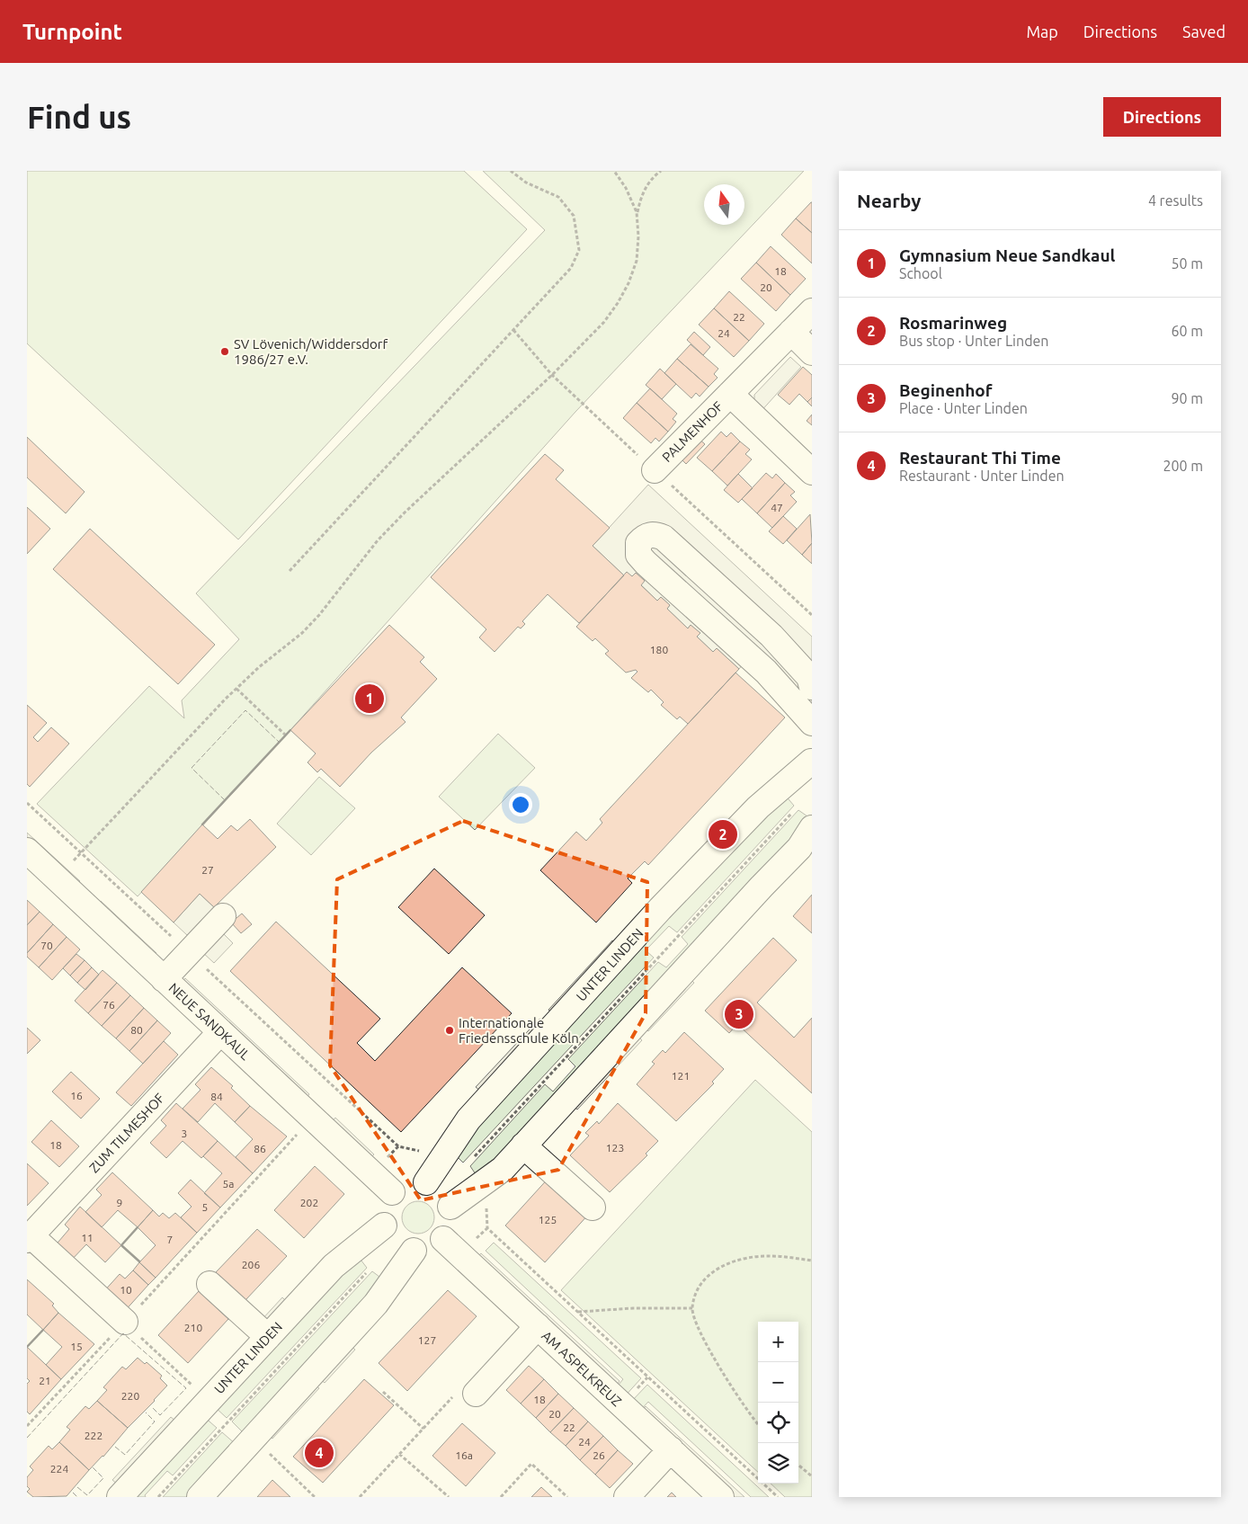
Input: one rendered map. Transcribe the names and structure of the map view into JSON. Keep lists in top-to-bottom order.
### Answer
{
  "streets": {
    "street": [
      "PALMENHOF",
      "UNTER LINDEN",
      "NEUE SANDKAUL",
      "ZUM TILMESHOF",
      "AM ASPELKREUZ"
    ]
  },
  "crossings": [
    ["UNTER LINDEN", "NEUE SANDKAUL"],
    ["UNTER LINDEN", "AM ASPELKREUZ"],
    ["NEUE SANDKAUL", "ZUM TILMESHOF"],
    ["NEUE SANDKAUL", "AM ASPELKREUZ"]
  ],
  "places": ["SV Lövenich/Widdersdorf 1986/27 e.V.", "Internationale Friedensschule Köln"],
  "house_numbers": [
    "18",
    "20",
    "22",
    "24",
    "47",
    "180",
    "27",
    "70",
    "76",
    "80",
    "121",
    "16",
    "84",
    "3",
    "18",
    "123",
    "86",
    "5a",
    "9",
    "202",
    "5",
    "125",
    "11",
    "7",
    "206",
    "10",
    "210",
    "127",
    "15",
    "21",
    "220",
    "18",
    "20",
    "22",
    "222",
    "24",
    "16a",
    "26",
    "224"
  ],
  "north": "top",
  "page": {
    "header": "Turnpoint",
    "nav": ["Map", "Directions", "Saved"],
    "buttons": "Directions",
    "title": "Find us",
    "heading": ["Nearby", "4 results"],
    "list": [
      {
        "mark": "1",
        "name": "Gymnasium Neue Sandkaul",
        "note": "School",
        "value": "50 m"
      },
      {
        "mark": "2",
        "name": "Rosmarinweg",
        "note": "Bus stop · Unter Linden",
        "value": "60 m"
      },
      {
        "mark": "3",
        "name": "Beginenhof",
        "note": "Place · Unter Linden",
        "value": "90 m"
      },
      {
        "mark": "4",
        "name": "Restaurant Thi Time",
        "note": "Restaurant · Unter Linden",
        "value": "200 m"
      }
    ],
    "pins": [
      "1",
      "2",
      "3",
      "4"
    ],
    "map_buttons": ["+", "−"]
  }
}
